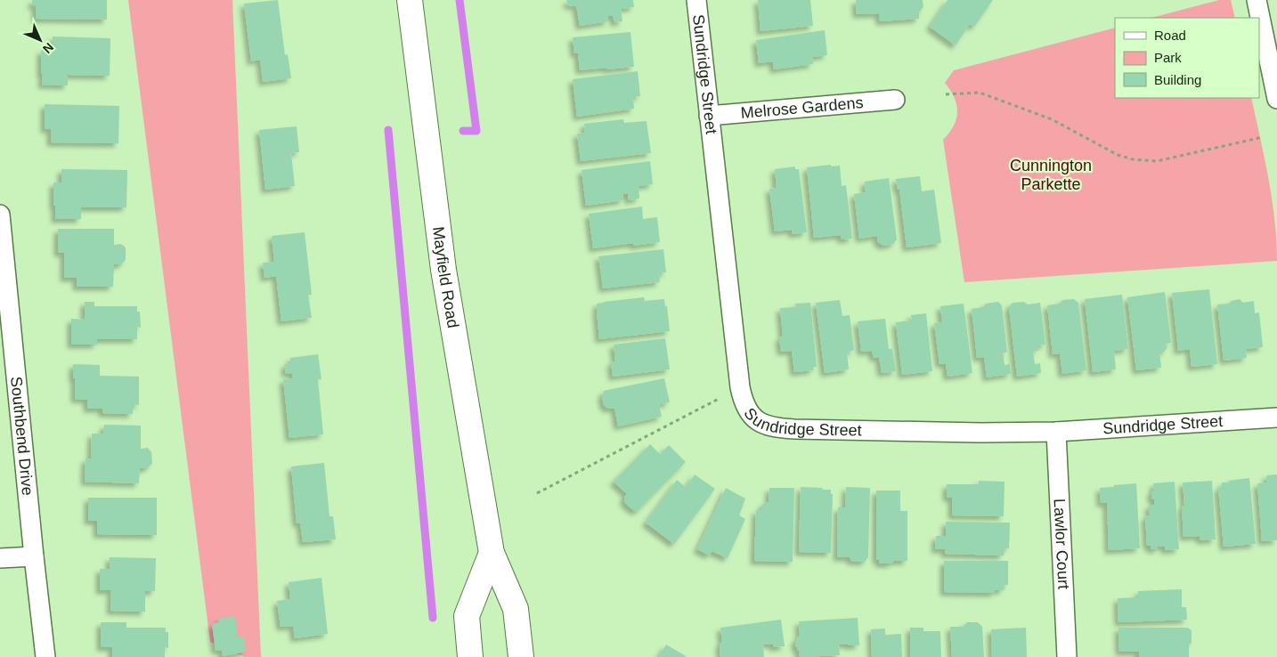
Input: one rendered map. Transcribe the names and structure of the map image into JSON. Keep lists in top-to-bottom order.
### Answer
{
  "streets": {
    "main road": ["Mayfield Road"],
    "street": [
      "Sundridge Street",
      "Melrose Gardens",
      "Southbend Drive",
      "Lawlor Court"
    ]
  },
  "crossings": [
    ["Sundridge Street", "Melrose Gardens"],
    ["Sundridge Street", "Lawlor Court"]
  ],
  "parks": ["Cunnington Parkette"],
  "legend": ["Road", "Park", "Building"],
  "north": "bottom right"
}
